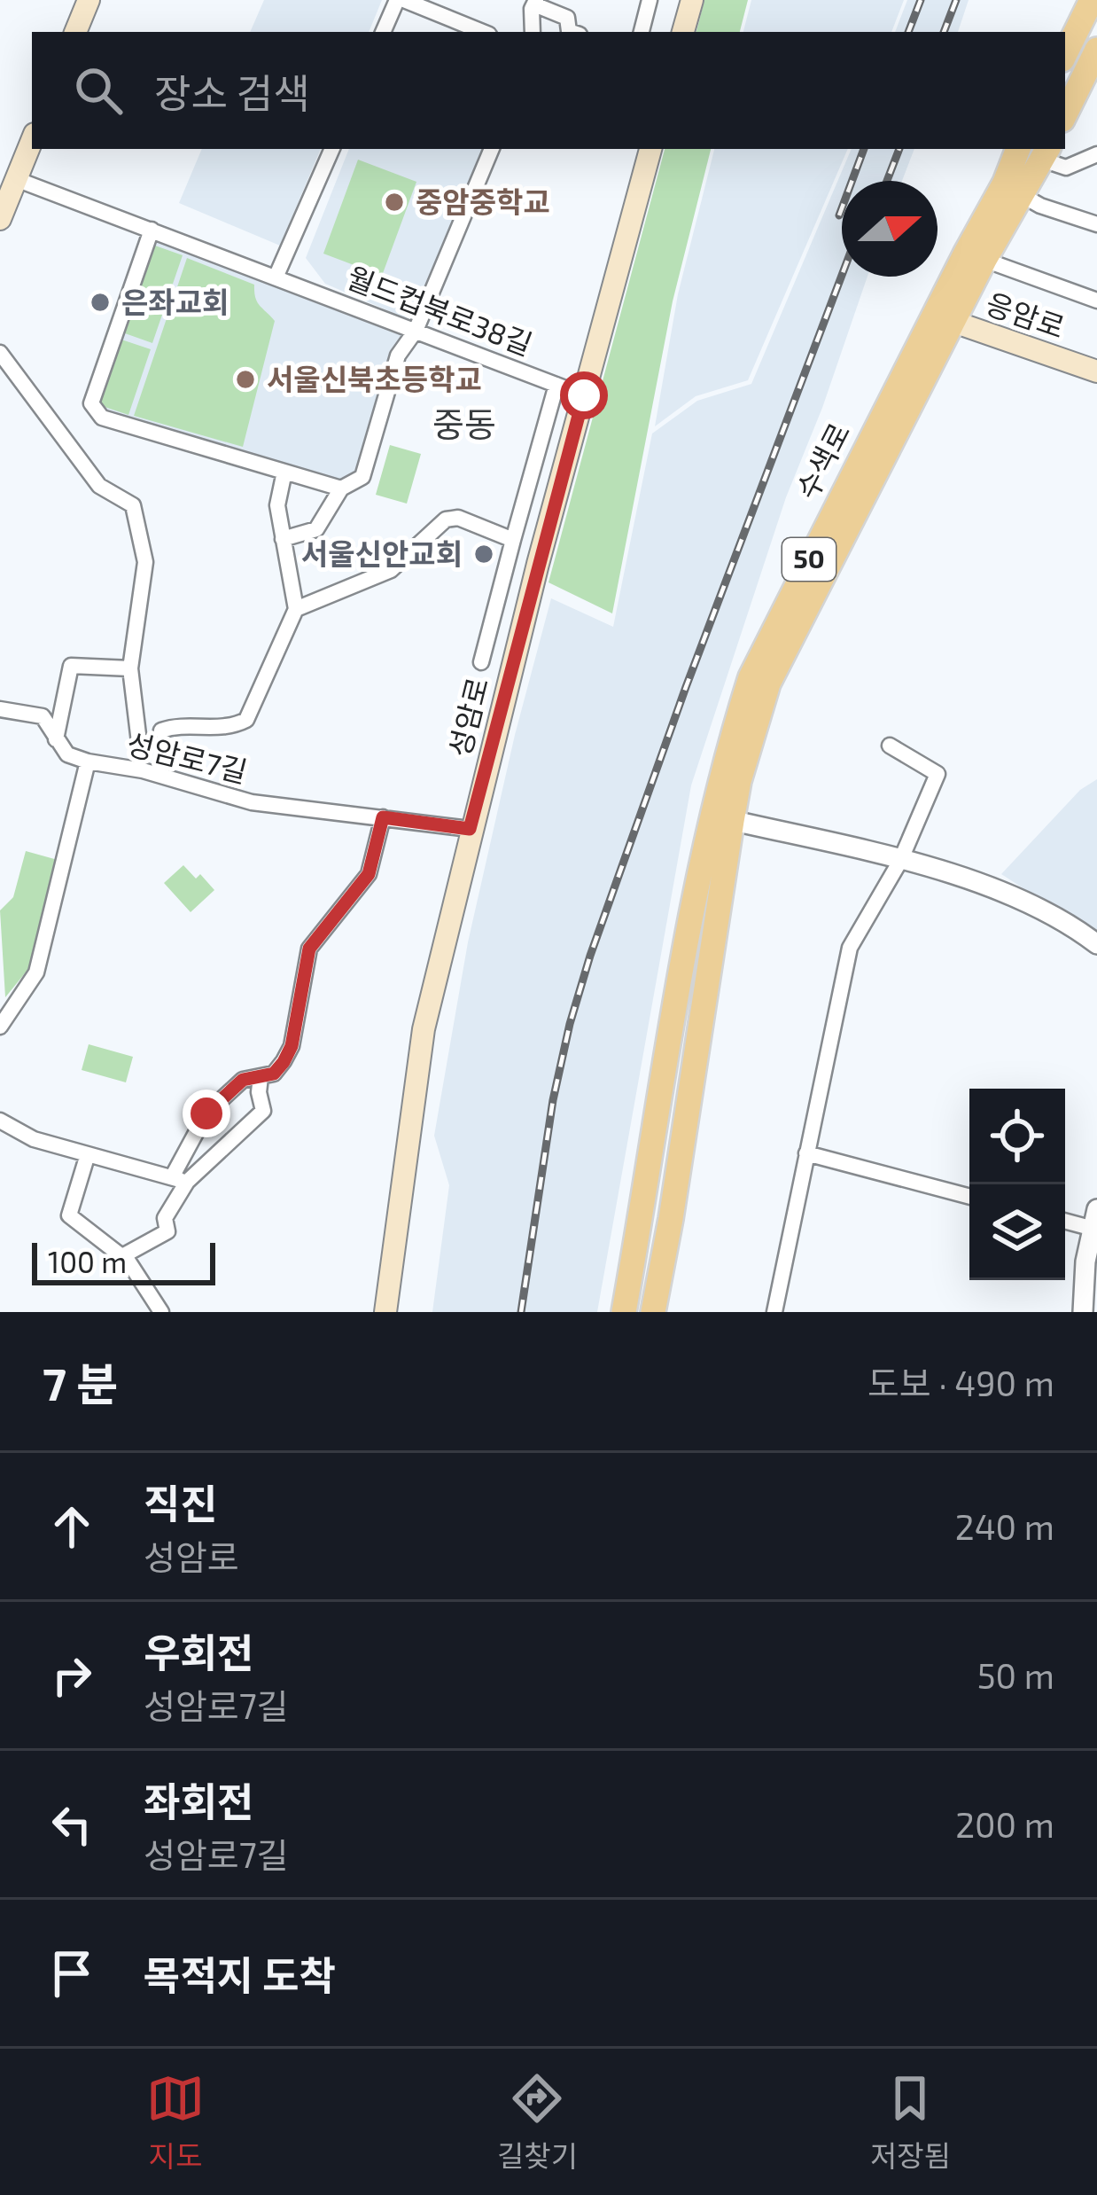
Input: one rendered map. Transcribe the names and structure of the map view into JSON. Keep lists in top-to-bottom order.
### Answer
{
  "streets": {
    "main road": [
      "응암로",
      "수색로",
      "50",
      "성암로"
    ],
    "street": ["월드컵북로38길", "성암로7길"]
  },
  "crossings": [
    ["월드컵북로38길", "성암로"],
    ["응암로", "수색로"],
    ["성암로", "성암로7길"]
  ],
  "districts": ["중동"],
  "places": [
    "중암중학교",
    "은좌교회",
    "서울신북초등학교",
    "서울신안교회"
  ],
  "scale_bar": "100 m",
  "north": "right",
  "page": {
    "search": "장소 검색",
    "scale": "100 m",
    "heading": ["7 분", "도보 · 490 m"],
    "list": [
      ["직진", "성암로", "240 m"],
      ["우회전", "성암로7길", "50 m"],
      ["좌회전", "성암로7길", "200 m"],
      "목적지 도착"
    ],
    "nav": ["지도", "길찾기", "저장됨"]
  }
}
